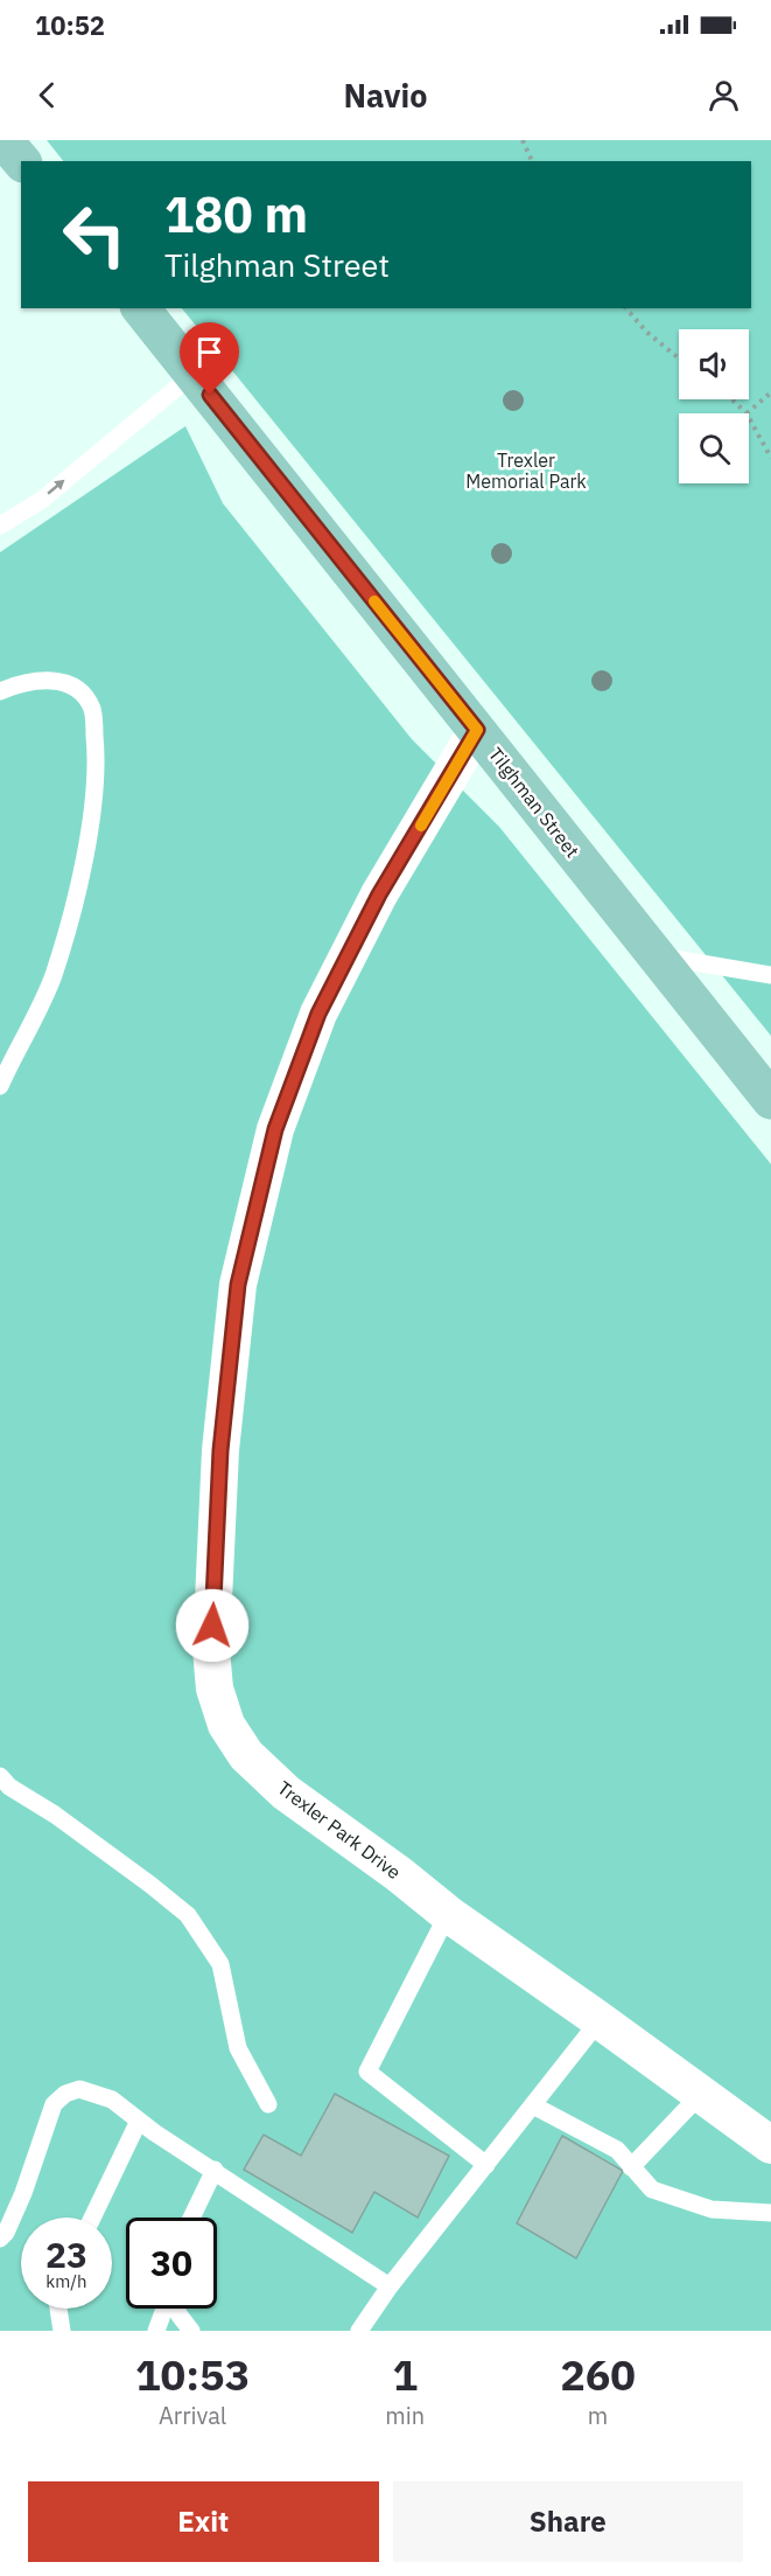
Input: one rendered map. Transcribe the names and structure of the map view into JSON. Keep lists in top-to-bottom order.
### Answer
{
  "streets": {
    "main road": ["Tilghman Street"],
    "street": ["Trexler Park Drive"]
  },
  "crossings": [
    ["Tilghman Street", "Trexler Park Drive"]
  ],
  "parks": ["Trexler Memorial Park"],
  "page": {
    "status": "10:52",
    "header": "Navio",
    "turn": ["180 m", "Tilghman Street"],
    "speed": "23 km/h",
    "limit": "30",
    "eta": [
      "10:53",
      "Arrival",
      "1",
      "min",
      "260",
      "m"
    ],
    "buttons": ["Exit", "Share"]
  }
}
